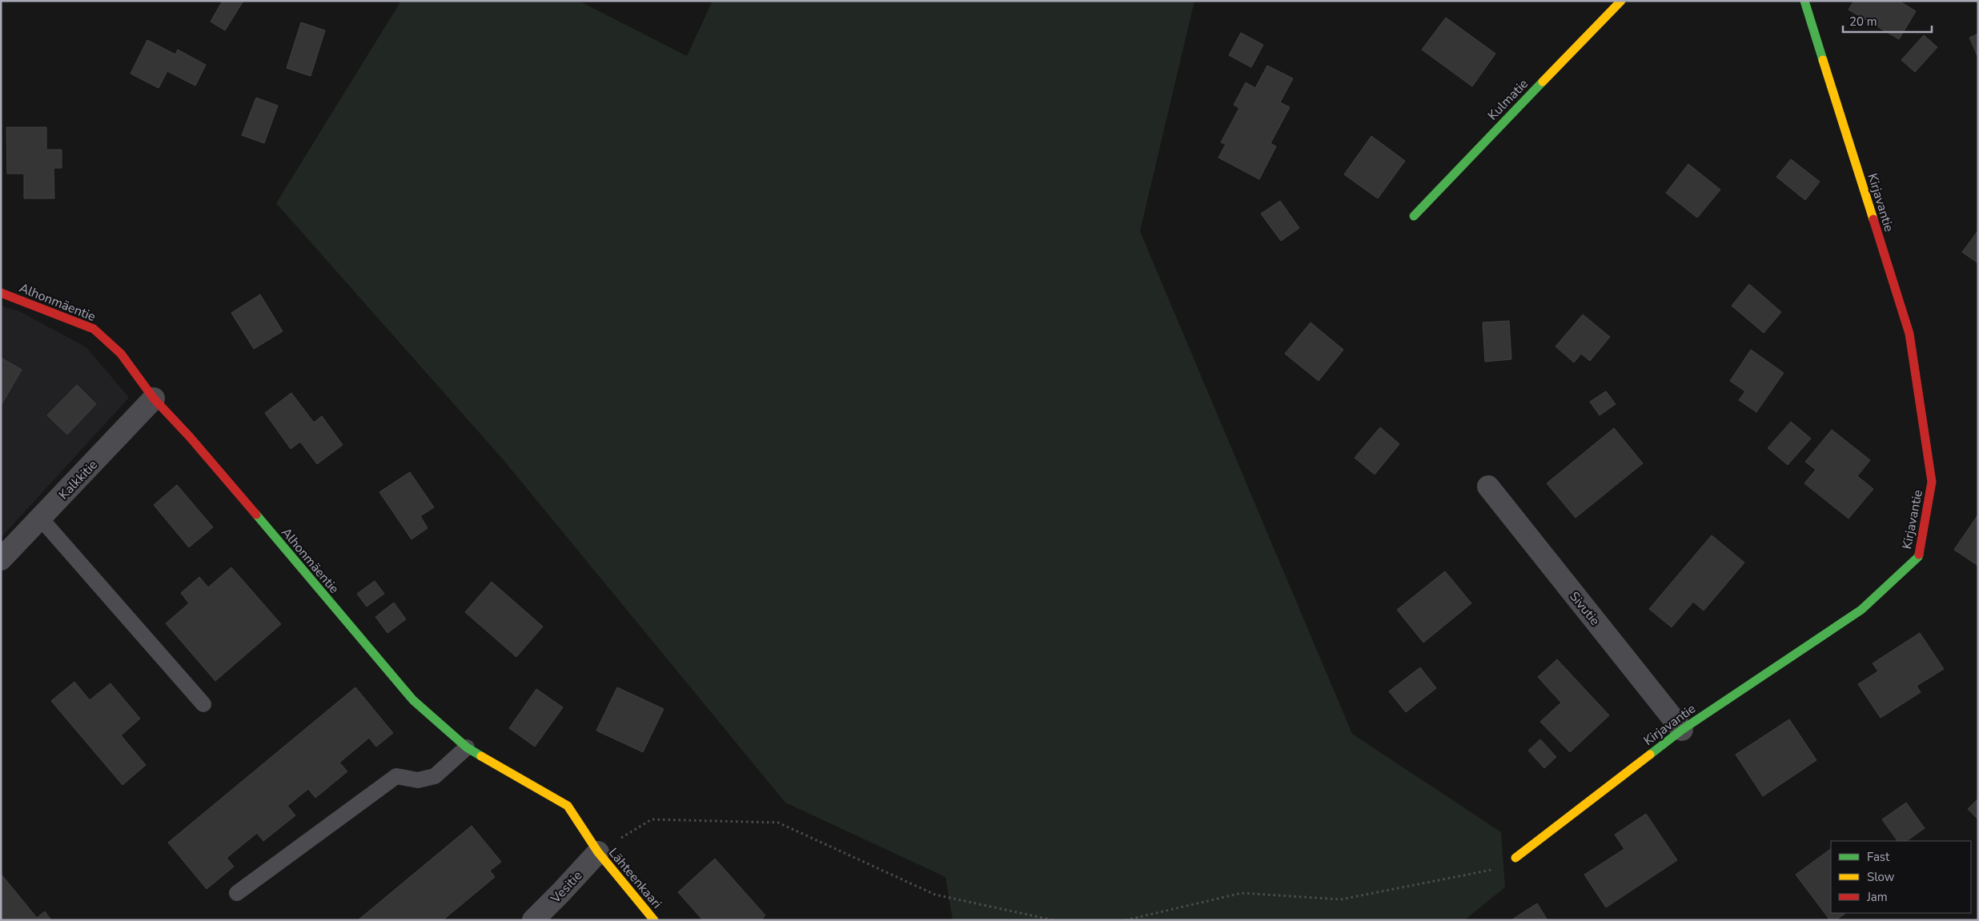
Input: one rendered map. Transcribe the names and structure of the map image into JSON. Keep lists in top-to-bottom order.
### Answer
{
  "streets": {
    "street": [
      "Kulmatie",
      "Kirjavantie",
      "Alhonmäentie",
      "Kalkkitie",
      "Sivutie",
      "Lähteenkaari",
      "Vesitie"
    ]
  },
  "crossings": [
    ["Kirjavantie", "Sivutie"],
    ["Alhonmäentie", "Kalkkitie"],
    ["Alhonmäentie", "Lähteenkaari"],
    ["Alhonmäentie", "Vesitie"],
    ["Lähteenkaari", "Vesitie"]
  ],
  "legend": ["Fast", "Slow", "Jam"],
  "scale_bar": "20 m"
}
